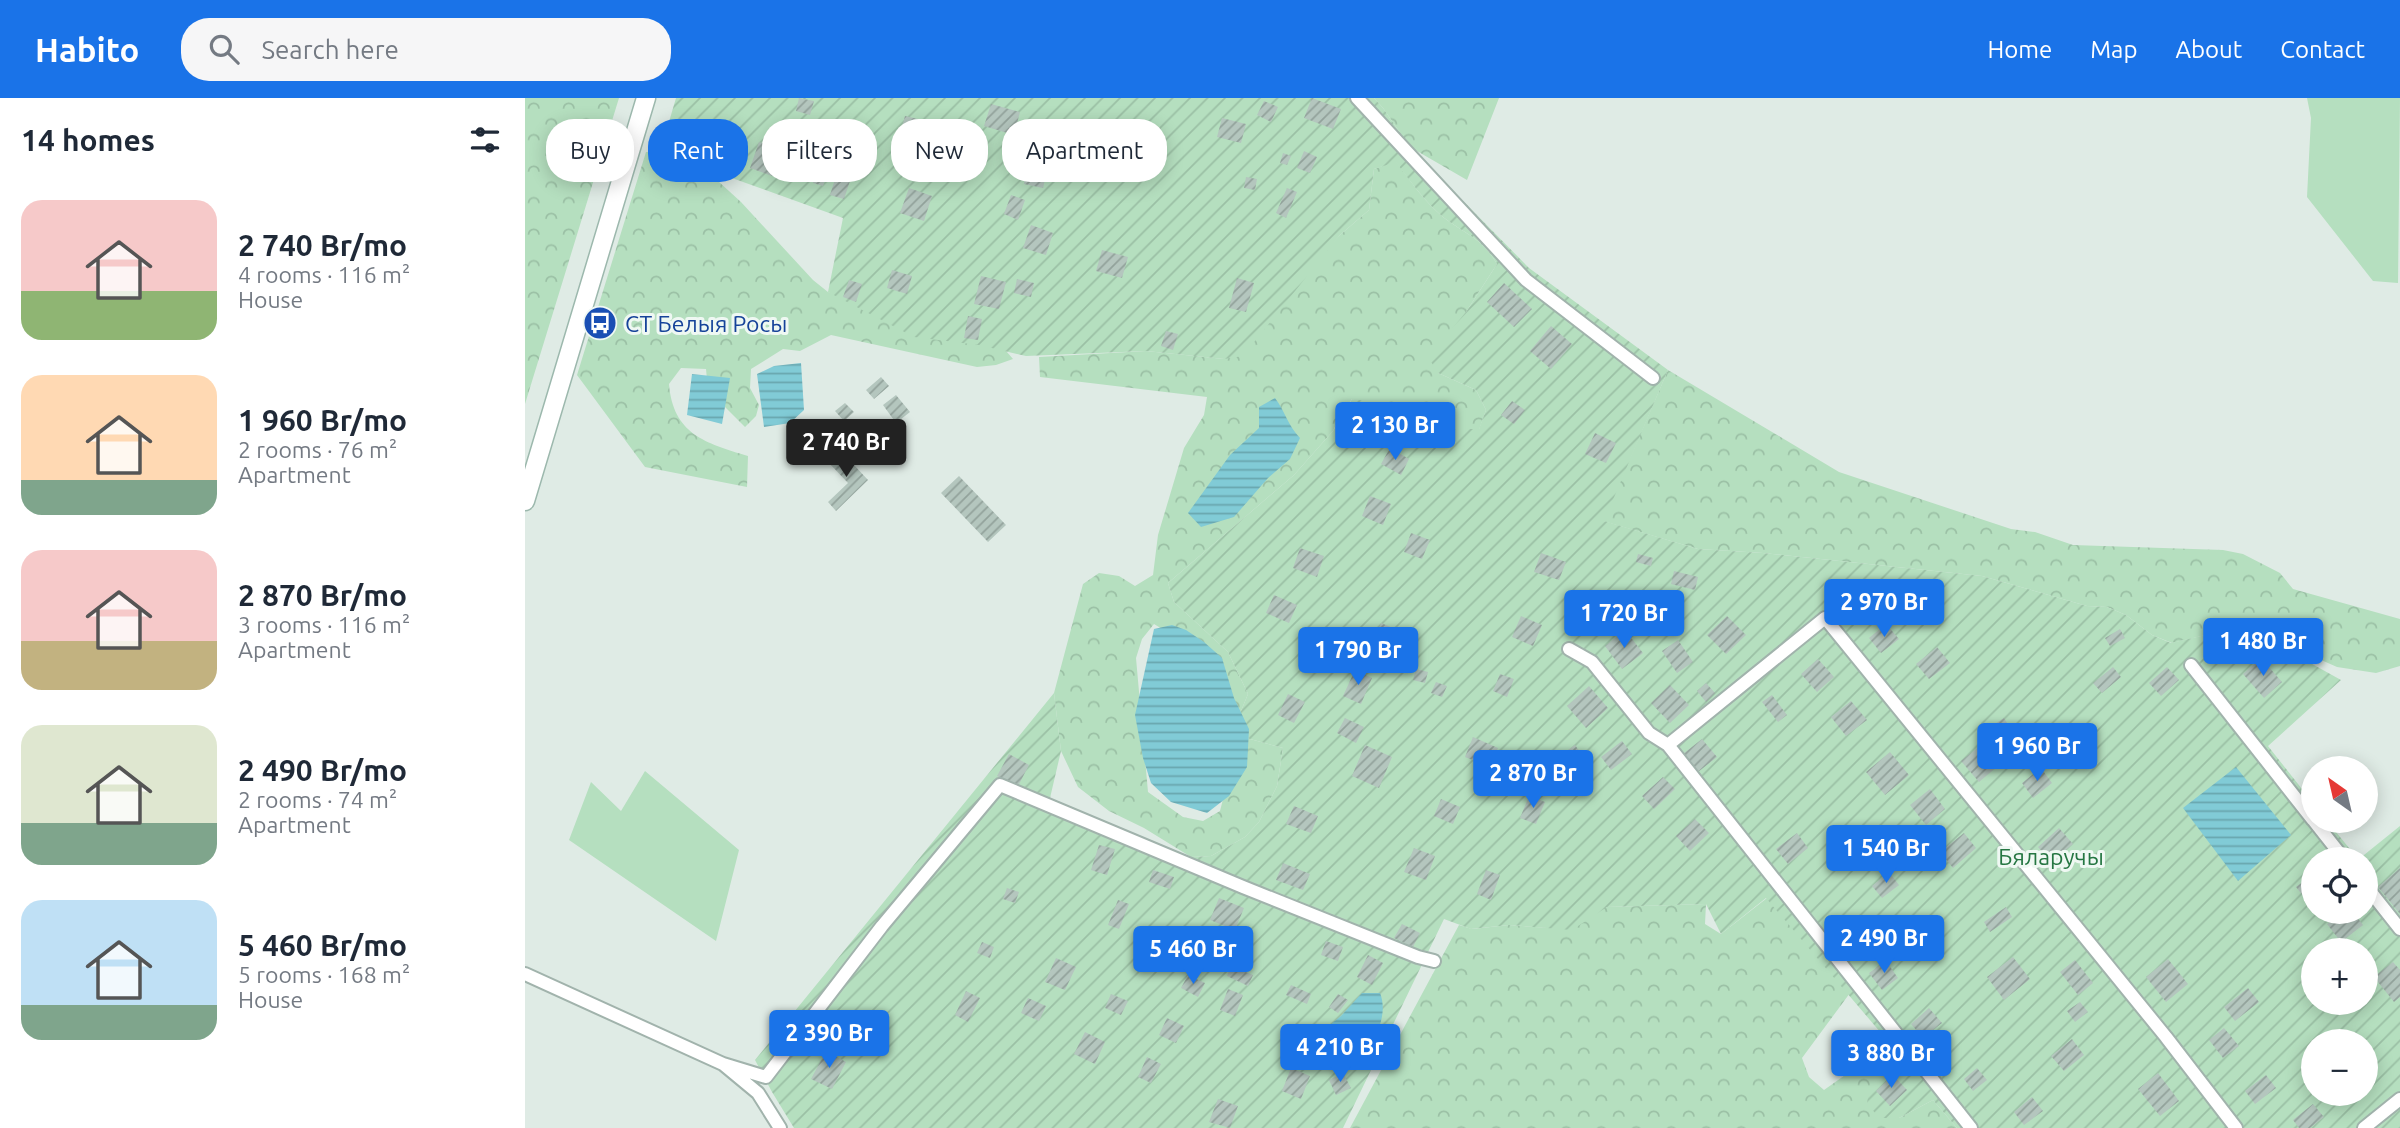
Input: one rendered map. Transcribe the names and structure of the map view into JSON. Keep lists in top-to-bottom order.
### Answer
{
  "parks": ["Бяларучы"],
  "places": {
    "bus stop": ["СТ Белыя Росы"]
  },
  "north": "top left",
  "page": {
    "header": "Habito",
    "search": "Search here",
    "nav": [
      "Home",
      "Map",
      "About",
      "Contact"
    ],
    "heading": "14 homes",
    "chip": [
      "Buy",
      "Rent",
      "Filters",
      "New",
      "Apartment"
    ],
    "list": [
      {
        "name": "2 740 Br/mo",
        "note": "4 rooms · 116 m² · House"
      },
      {
        "name": "1 960 Br/mo",
        "note": "2 rooms · 76 m² · Apartment"
      },
      {
        "name": "2 870 Br/mo",
        "note": "3 rooms · 116 m² · Apartment"
      },
      {
        "name": "2 490 Br/mo",
        "note": "2 rooms · 74 m² · Apartment"
      },
      {
        "name": "5 460 Br/mo",
        "note": "5 rooms · 168 m² · House"
      }
    ],
    "price": [
      "2 130 Br",
      "2 740 Br",
      "2 970 Br",
      "1 720 Br",
      "1 480 Br",
      "1 790 Br",
      "1 960 Br",
      "2 870 Br",
      "1 540 Br",
      "2 490 Br",
      "5 460 Br",
      "2 390 Br",
      "4 210 Br",
      "3 880 Br"
    ],
    "map_buttons": ["+", "−"]
  }
}
